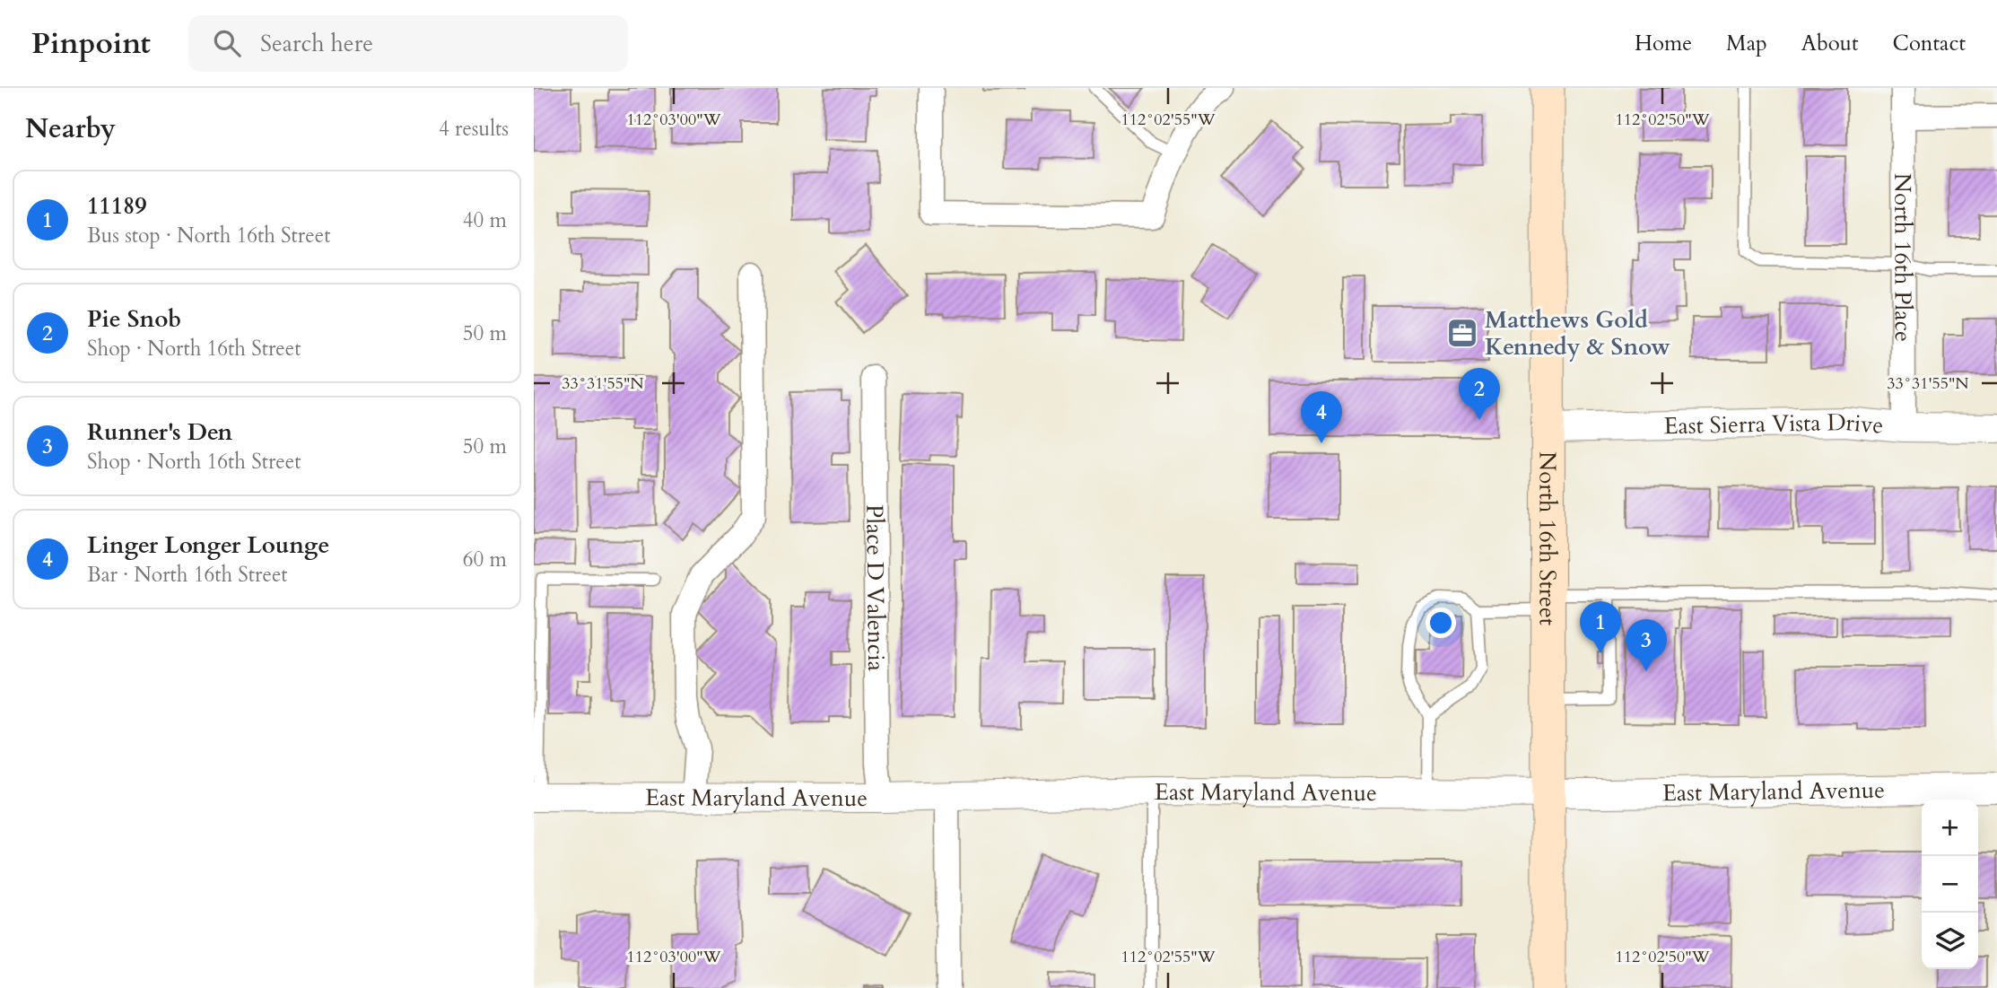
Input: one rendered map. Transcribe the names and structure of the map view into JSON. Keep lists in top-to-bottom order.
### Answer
{
  "streets": {
    "main road": ["North 16th Street"],
    "street": [
      "North 16th Place",
      "East Sierra Vista Drive",
      "Place D Valencia",
      "East Maryland Avenue"
    ]
  },
  "crossings": [
    ["North 16th Place", "East Sierra Vista Drive"],
    ["East Sierra Vista Drive", "North 16th Street"],
    ["North 16th Street", "East Maryland Avenue"],
    ["Place D Valencia", "East Maryland Avenue"]
  ],
  "places": {
    "office": ["Matthews Gold Kennedy & Snow"]
  },
  "page": {
    "header": "Pinpoint",
    "search": "Search here",
    "nav": [
      "Home",
      "Map",
      "About",
      "Contact"
    ],
    "heading": ["Nearby", "4 results"],
    "list": [
      {
        "mark": "1",
        "name": "11189",
        "note": "Bus stop · North 16th Street",
        "value": "40 m"
      },
      {
        "mark": "2",
        "name": "Pie Snob",
        "note": "Shop · North 16th Street",
        "value": "50 m"
      },
      {
        "mark": "3",
        "name": "Runner's Den",
        "note": "Shop · North 16th Street",
        "value": "50 m"
      },
      {
        "mark": "4",
        "name": "Linger Longer Lounge",
        "note": "Bar · North 16th Street",
        "value": "60 m"
      }
    ],
    "pins": [
      "2",
      "4",
      "1",
      "3"
    ],
    "map_buttons": ["+", "−"]
  },
  "coordinates": [
    "112°03'00\"W",
    "112°02'55\"W",
    "112°02'50\"W",
    "33°31'55\"N"
  ]
}
